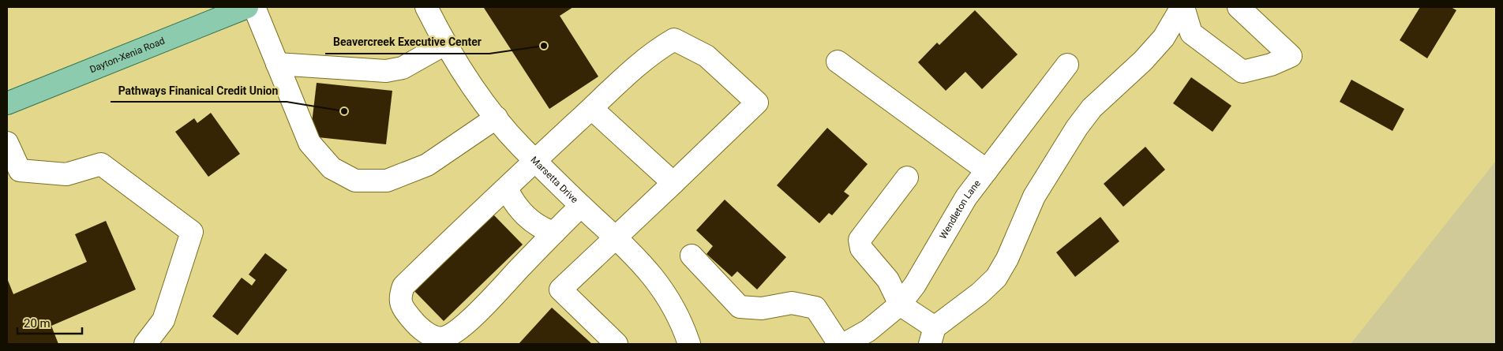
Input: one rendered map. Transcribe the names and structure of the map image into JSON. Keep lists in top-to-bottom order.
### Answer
{
  "streets": {
    "main road": ["Dayton-Xenia Road"],
    "street": ["Marsetta Drive", "Wendleton Lane"]
  },
  "places": ["Beavercreek Executive Center", "Pathways Finanical Credit Union"],
  "scale_bar": "20 m"
}
